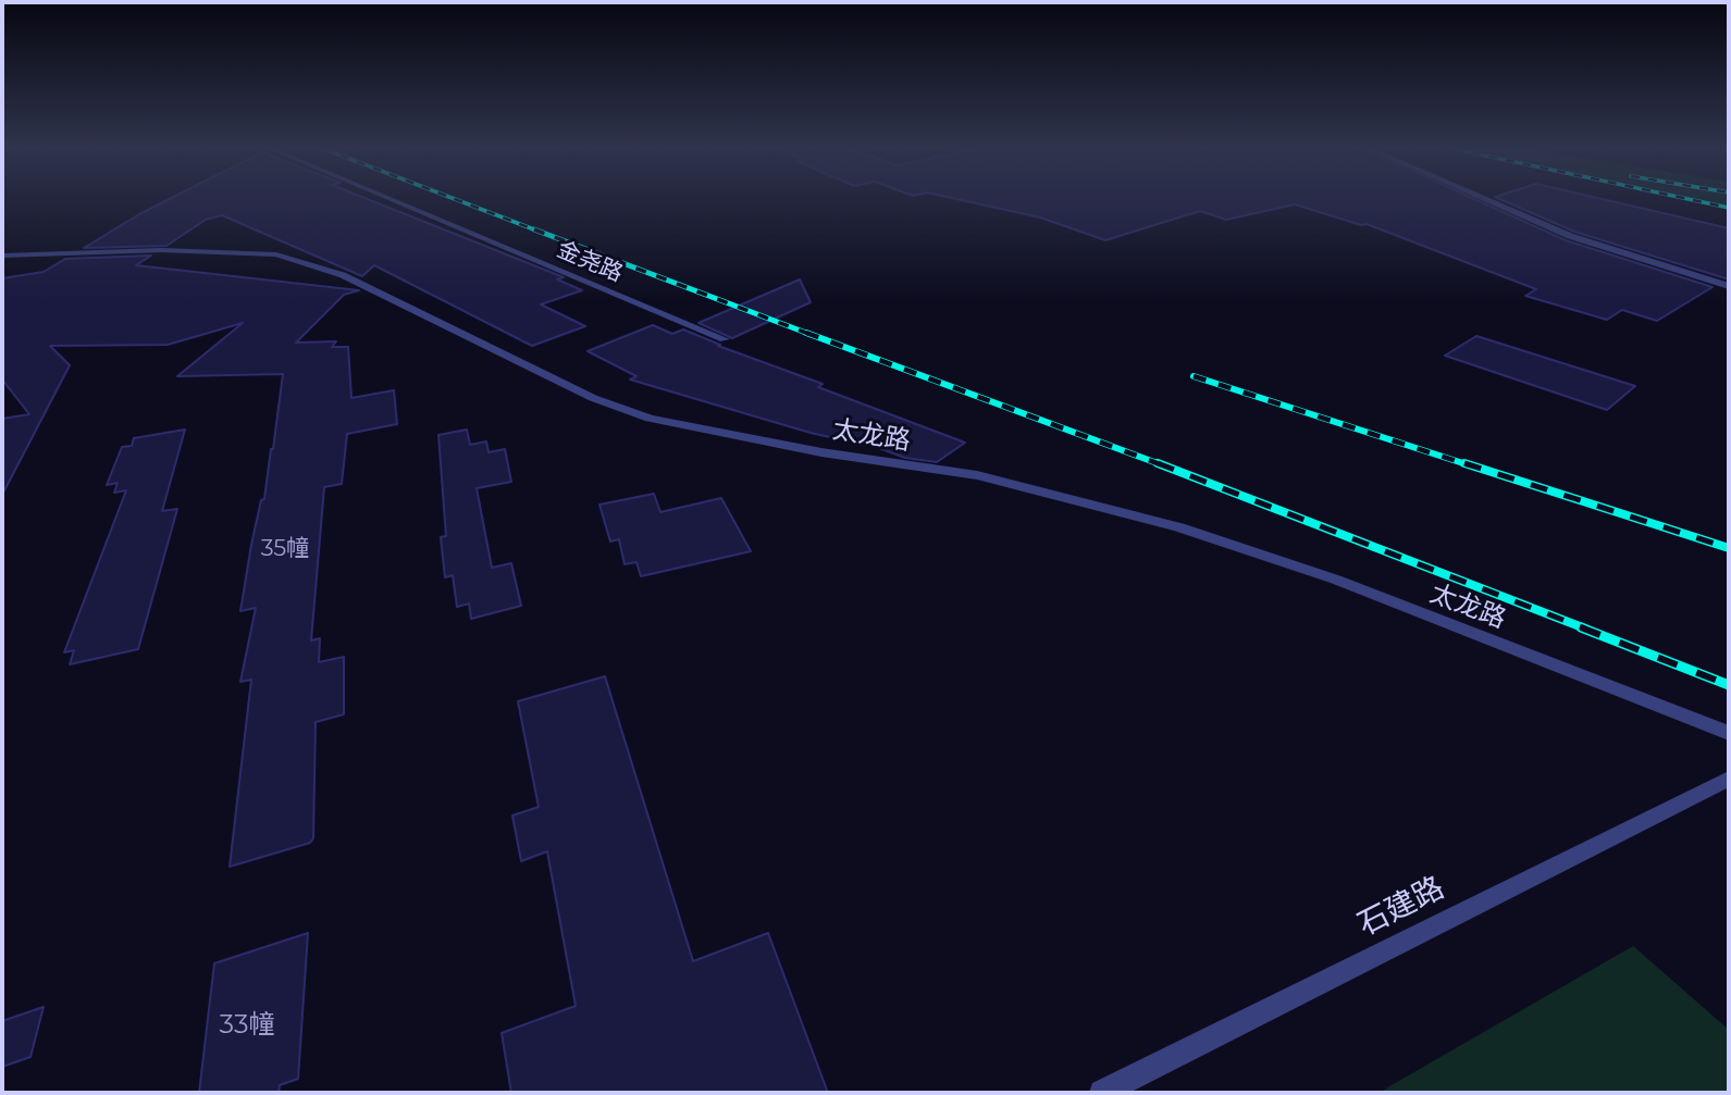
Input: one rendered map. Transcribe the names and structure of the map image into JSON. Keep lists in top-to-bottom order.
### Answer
{
  "streets": {
    "street": ["金尧路", "太龙路", "石建路"]
  },
  "house_numbers": ["35幢", "33幢"]
}
